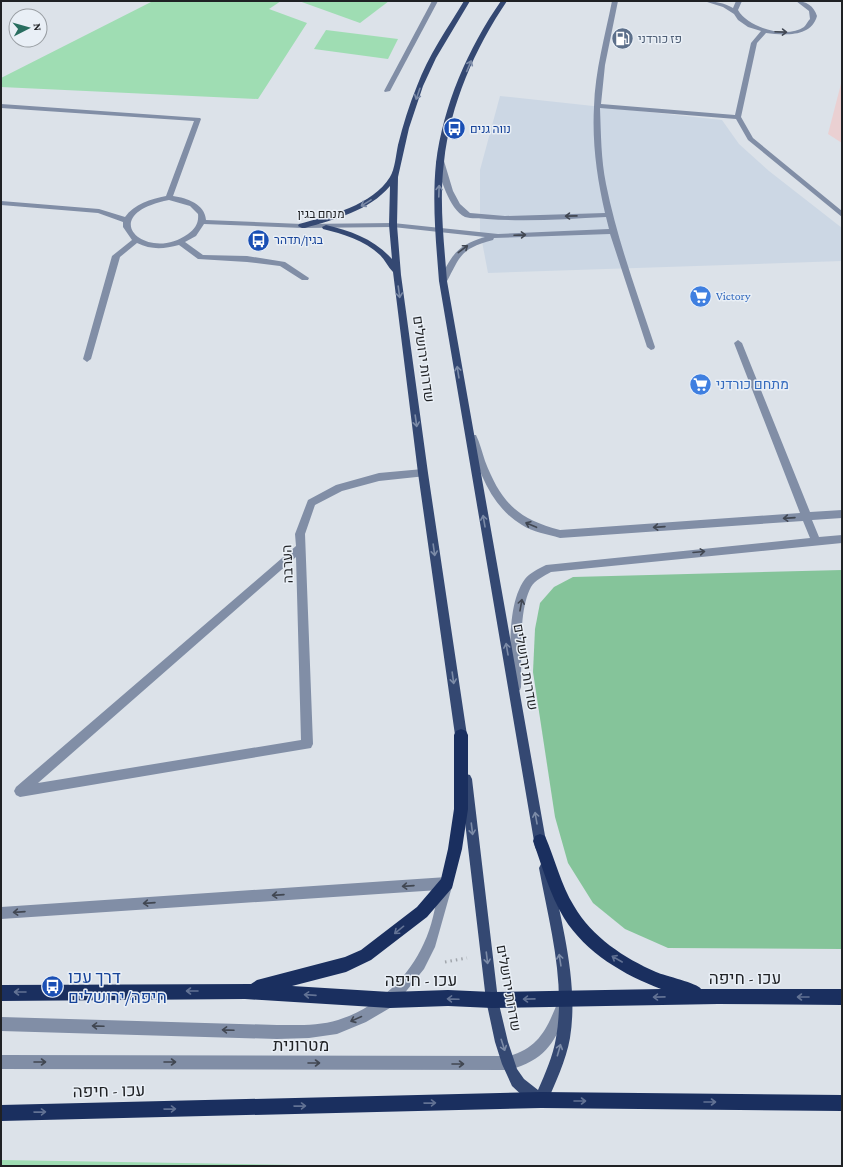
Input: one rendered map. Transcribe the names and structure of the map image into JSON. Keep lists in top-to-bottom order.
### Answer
{
  "streets": {
    "highway": ["עכו - חיפה"],
    "main road": ["שדרות ירושלים"],
    "street": ["מנחם בגין", "הערבה", "מטרונית"]
  },
  "crossings": [
    ["מנחם בגין", "שדרות ירושלים"],
    ["שדרות ירושלים", "הערבה"],
    ["שדרות ירושלים", "עכו - חיפה"],
    ["שדרות ירושלים", "מטרונית"],
    ["עכו - חיפה", "מטרונית"]
  ],
  "places": {
    "fuel station": ["פז כורדני"],
    "bus stop": ["נווה גנים", "בגין/תדהר", "דרך עכו חיפה/ירושלים"],
    "supermarket": ["Victory", "מתחם כורדני"]
  },
  "north": "right"
}
